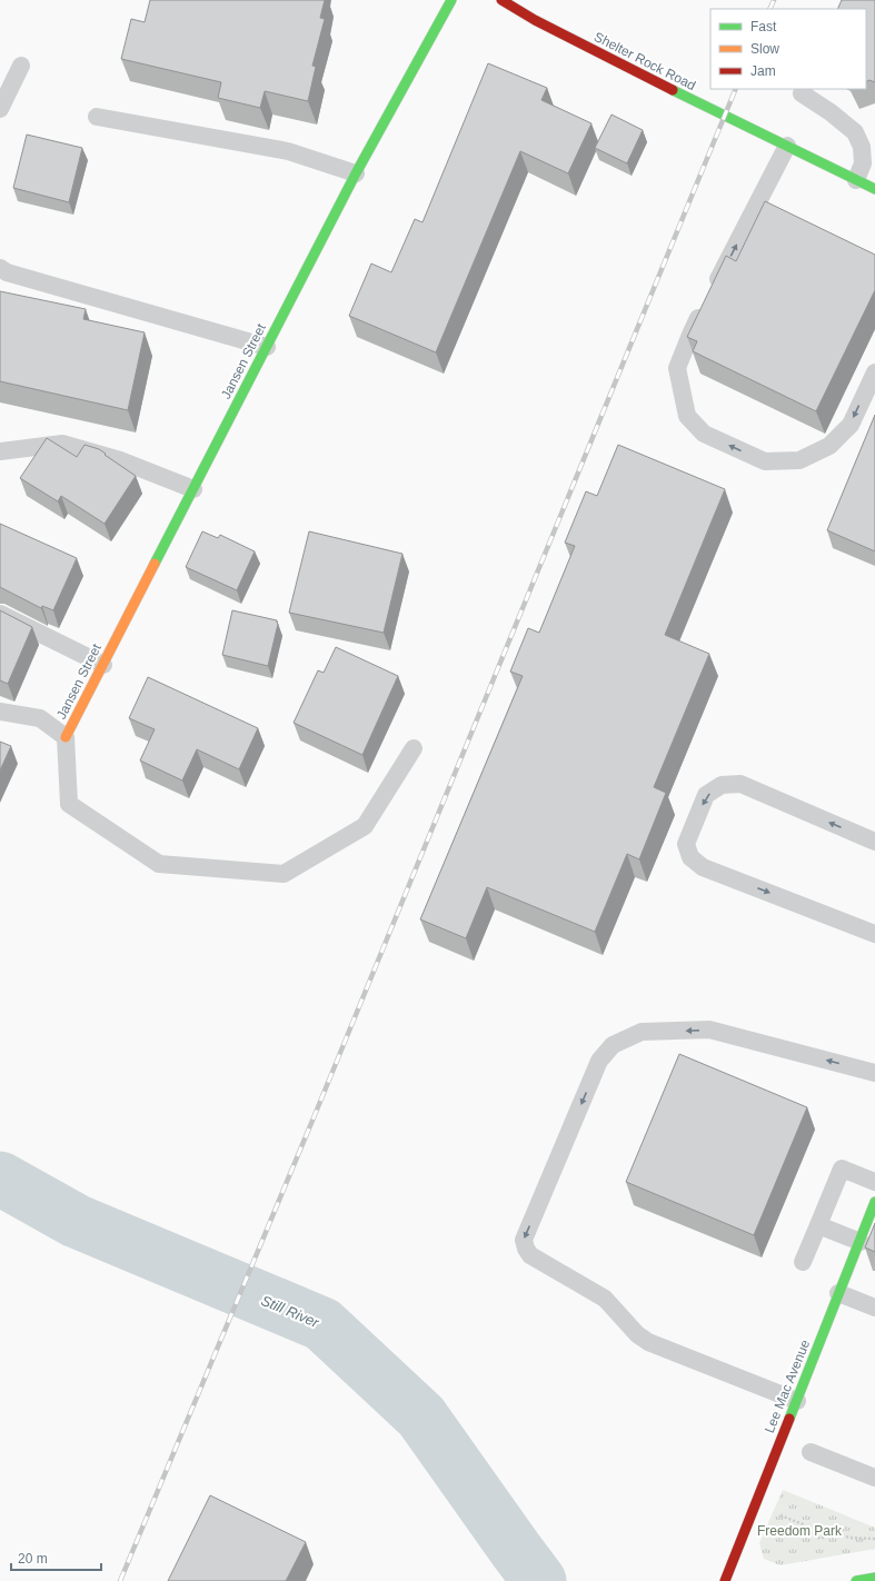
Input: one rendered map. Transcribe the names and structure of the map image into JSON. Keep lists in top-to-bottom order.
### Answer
{
  "streets": {
    "street": ["Shelter Rock Road", "Jansen Street", "Lee Mac Avenue"]
  },
  "water": ["Still River"],
  "parks": ["Freedom Park"],
  "legend": ["Fast", "Slow", "Jam"],
  "scale_bar": "20 m"
}
